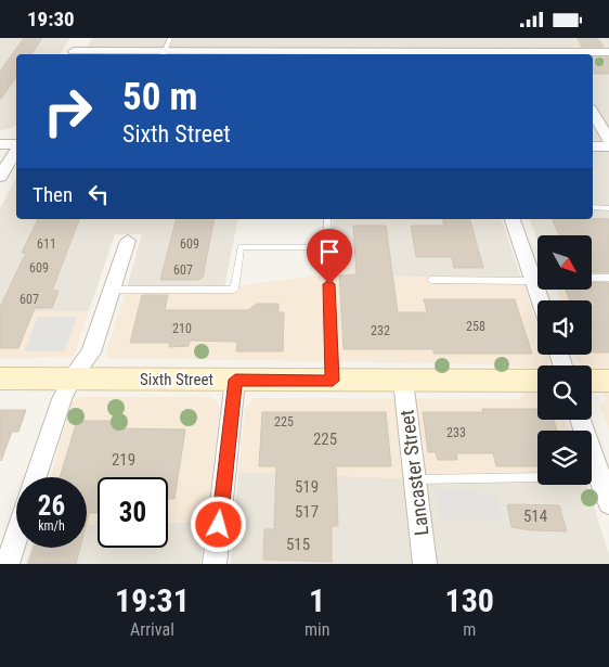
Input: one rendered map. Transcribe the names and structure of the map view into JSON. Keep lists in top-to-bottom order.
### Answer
{
  "streets": {
    "street": ["Sixth Street", "Lancaster Street"]
  },
  "crossings": [
    ["Sixth Street", "Lancaster Street"]
  ],
  "house_numbers": [
    "611",
    "609",
    "609",
    "607",
    "607",
    "258",
    "210",
    "232",
    "225",
    "233",
    "225",
    "219",
    "519",
    "517",
    "514",
    "515"
  ],
  "north": "bottom right",
  "page": {
    "status": "19:30",
    "turn": ["50 m", "Sixth Street"],
    "then": "Then",
    "speed": "26 km/h",
    "limit": "30",
    "eta": [
      "19:31",
      "Arrival",
      "1",
      "min",
      "130",
      "m"
    ]
  }
}
